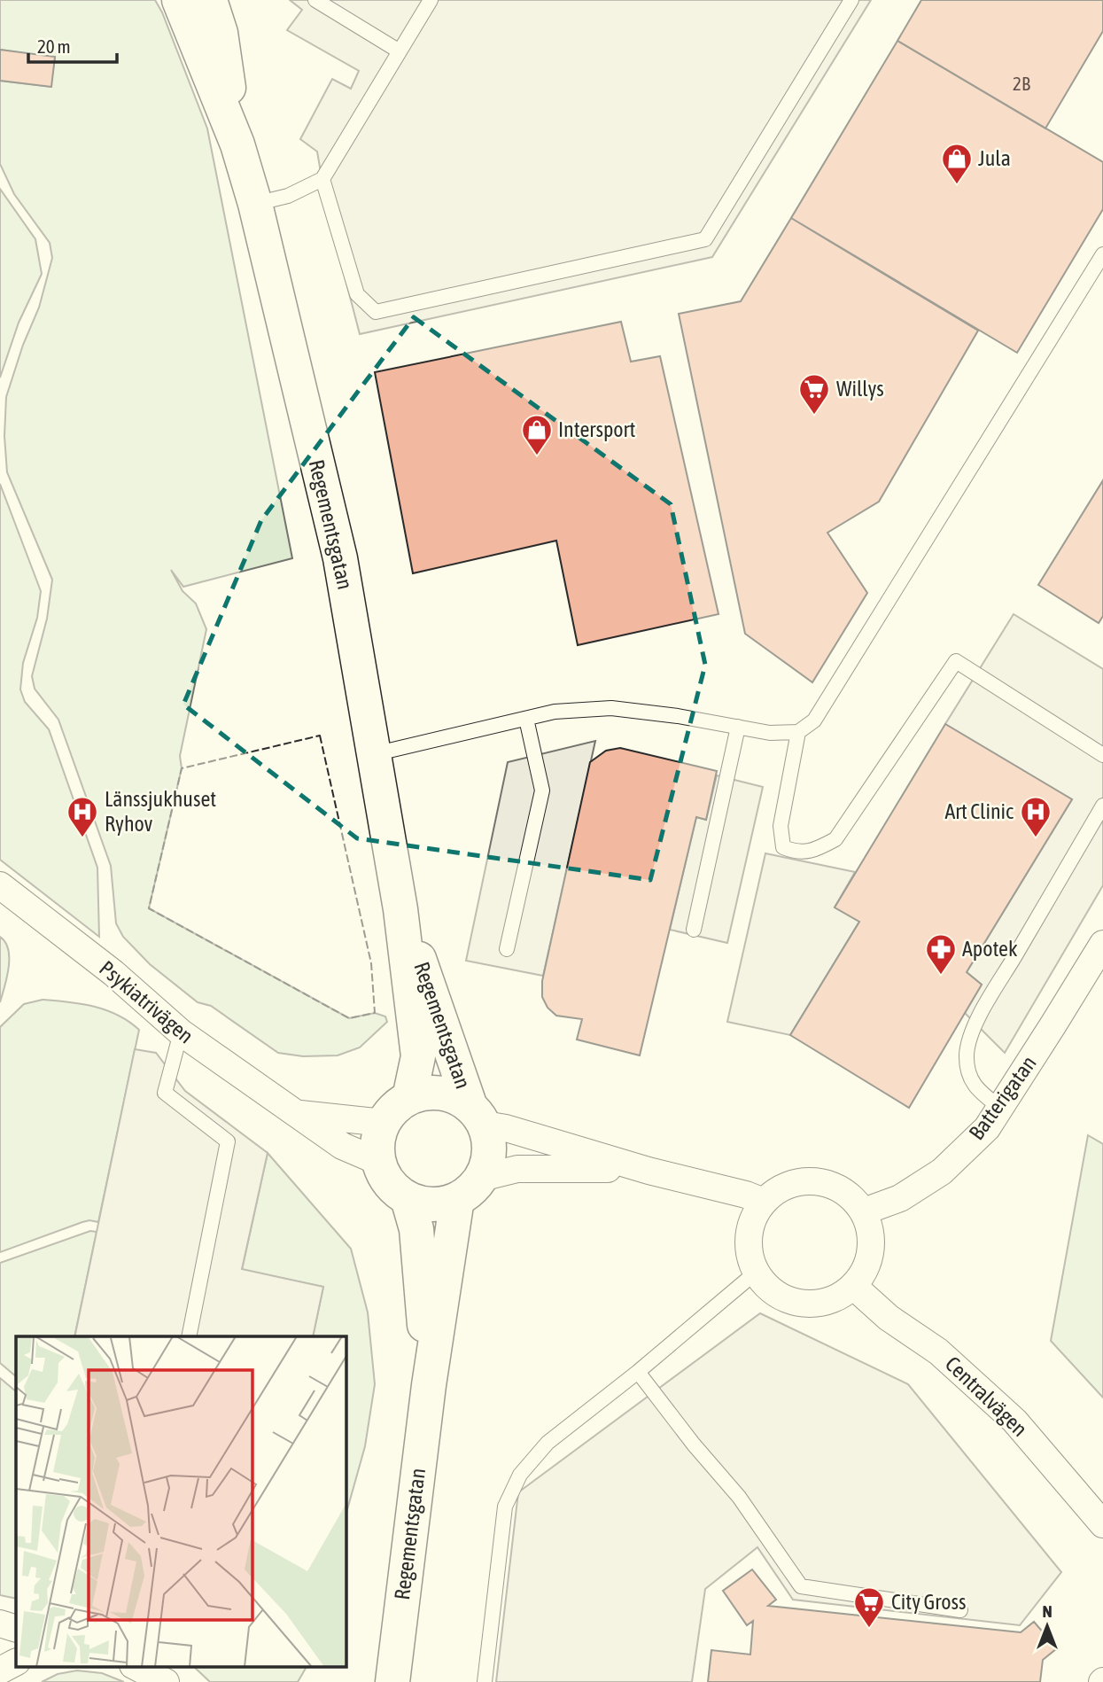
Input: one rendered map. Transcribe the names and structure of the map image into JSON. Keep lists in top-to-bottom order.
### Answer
{
  "streets": {
    "street": [
      "Regementsgatan",
      "Psykiatrivägen",
      "Batterigatan",
      "Centralvägen"
    ]
  },
  "crossings": [
    ["Regementsgatan", "Psykiatrivägen"],
    ["Batterigatan", "Centralvägen"]
  ],
  "places": {
    "shop": ["Jula", "Intersport"],
    "supermarket": ["Willys", "City Gross"],
    "hospital": ["Länssjukhuset Ryhov", "Art Clinic"],
    "pharmacy": ["Apotek"]
  },
  "house_numbers": ["2B"],
  "scale_bar": "20 m",
  "north": "top"
}
